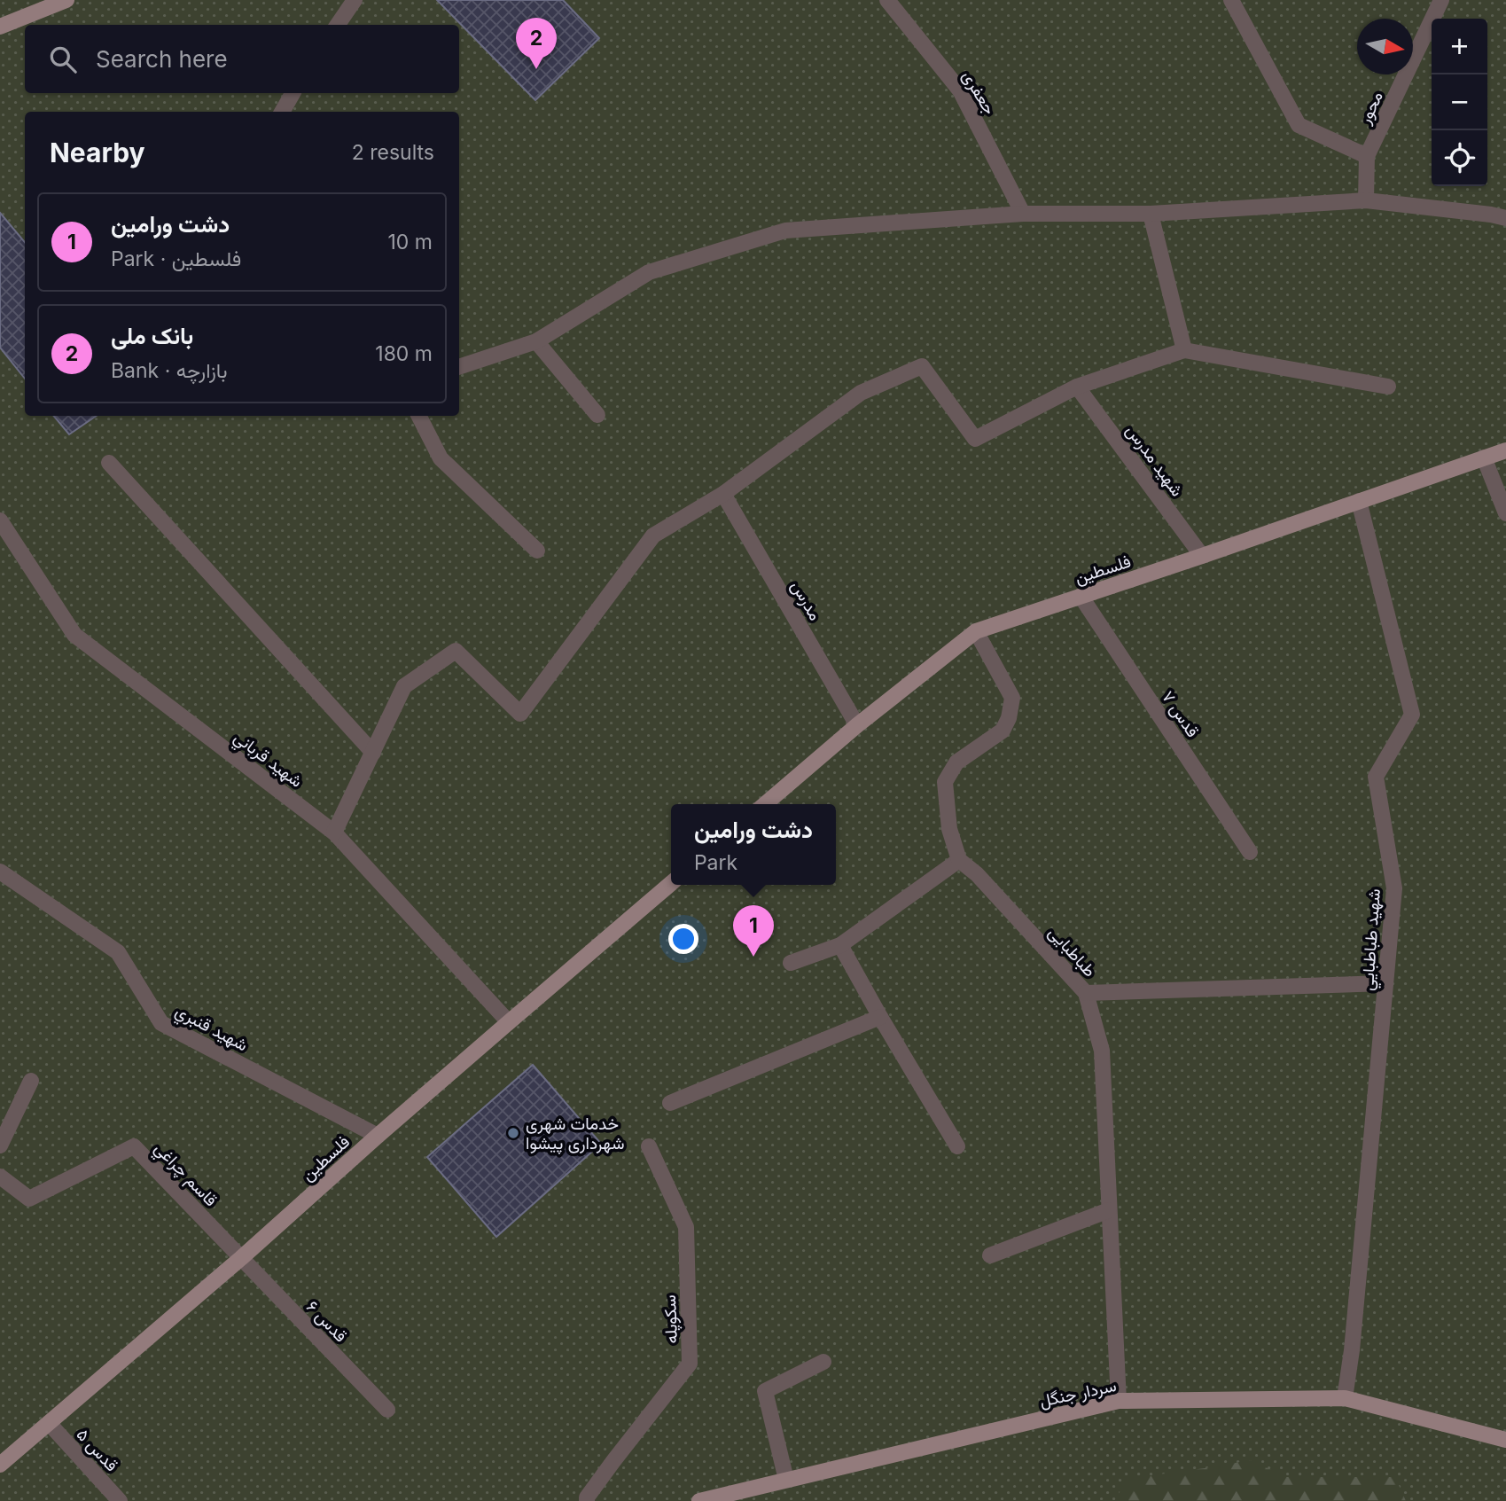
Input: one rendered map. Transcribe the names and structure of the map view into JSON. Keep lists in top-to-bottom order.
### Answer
{
  "streets": {
    "main road": ["فلسطین", "سردار جنگل"],
    "street": [
      "جعفری",
      "محور",
      "شهيد مدرس",
      "مدرس",
      "قدس ۷",
      "شهيد قرباني",
      "شهيد طباطبايي",
      "طباطبایی",
      "شهيد قنبري",
      "قاسم چراغي",
      "سکوپله",
      "قدس ۶",
      "قدس ۵"
    ]
  },
  "crossings": [
    ["شهيد مدرس", "فلسطین"],
    ["فلسطین", "مدرس"],
    ["فلسطین", "قدس ۷"],
    ["فلسطین", "شهيد قرباني"],
    ["فلسطین", "شهيد طباطبايي"],
    ["فلسطین", "شهيد قنبري"],
    ["فلسطین", "قاسم چراغي"],
    ["فلسطین", "قدس ۶"],
    ["فلسطین", "قدس ۵"],
    ["شهيد طباطبايي", "سردار جنگل"],
    ["طباطبایی", "سردار جنگل"],
    ["قاسم چراغي", "قدس ۶"]
  ],
  "places": ["خدمات شهری شهرداری پیشوا"],
  "north": "right",
  "page": {
    "pins": ["2", "1"],
    "map_buttons": ["+", "−"],
    "search": "Search here",
    "heading": ["Nearby", "2 results"],
    "list": [
      {
        "mark": "1",
        "name": "دشت ورامین",
        "note": "Park · فلسطین",
        "value": "10 m"
      },
      {
        "mark": "2",
        "name": "بانک ملی",
        "note": "Bank · بازارچه",
        "value": "180 m"
      }
    ],
    "popup": ["دشت ورامین", "Park"]
  }
}
